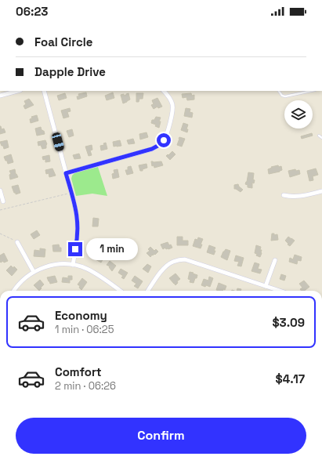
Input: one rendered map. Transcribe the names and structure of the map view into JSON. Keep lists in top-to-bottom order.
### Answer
{
  "page": {
    "status": "06:23",
    "banner": ["Foal Circle", "Dapple Drive"],
    "bubble": "1 min",
    "list": [
      {
        "name": "Economy",
        "note": "1 min · 06:25",
        "value": "$3.09"
      },
      {
        "name": "Comfort",
        "note": "2 min · 06:26",
        "value": "$4.17"
      }
    ],
    "buttons": "Confirm"
  }
}
